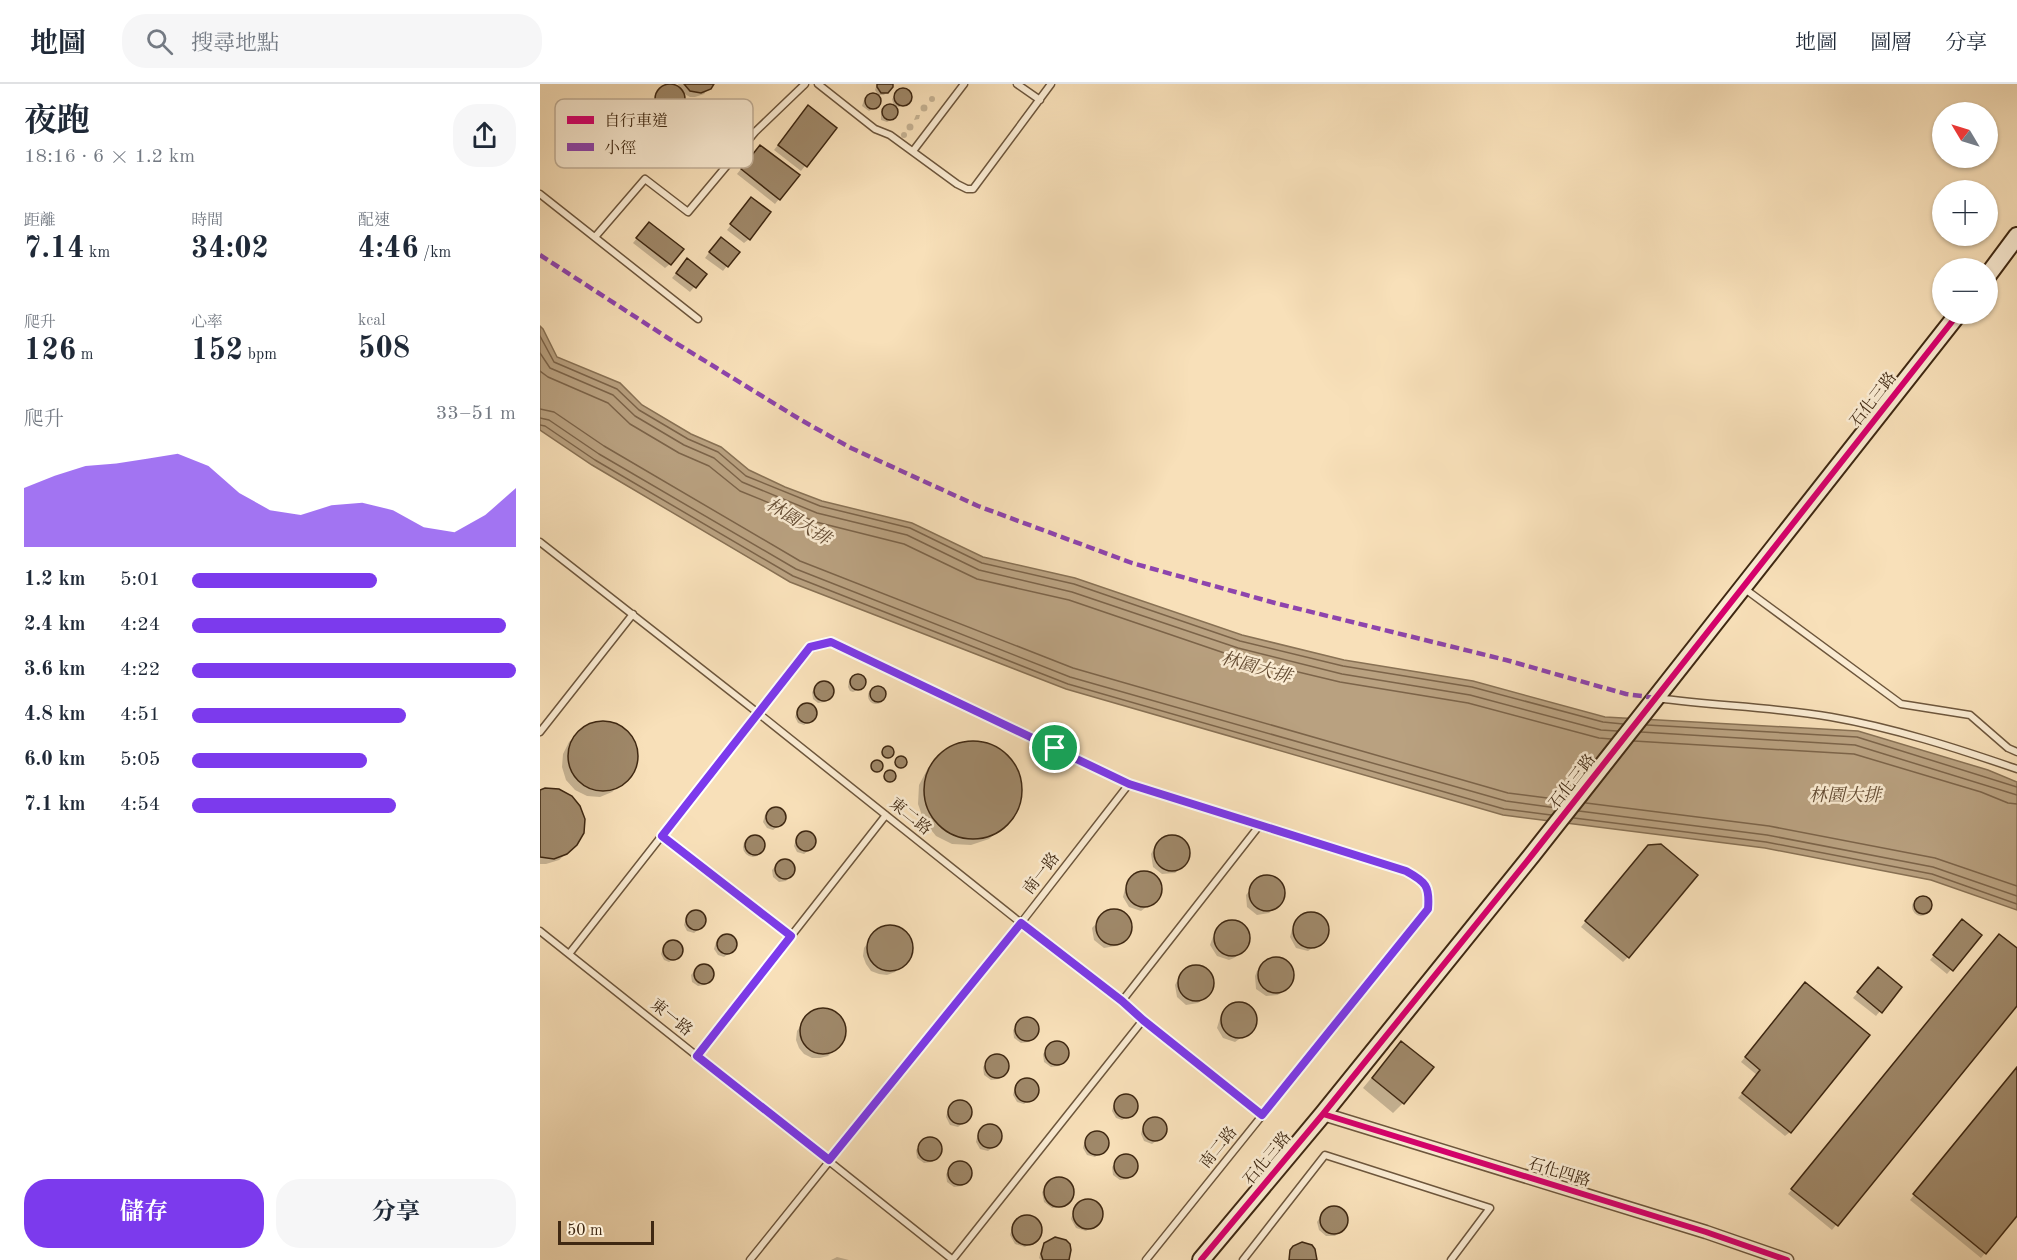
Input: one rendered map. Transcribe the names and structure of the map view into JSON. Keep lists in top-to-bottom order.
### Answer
{
  "streets": {
    "street": ["石化三路", "石化四路"],
    "lane": [
      "東二路",
      "南一路",
      "東一路",
      "南二路"
    ]
  },
  "crossings": [
    ["石化三路", "石化四路"],
    ["東二路", "南一路"],
    ["東二路", "南二路"],
    ["南一路", "東一路"]
  ],
  "water": ["林園大排"],
  "legend": ["自行車道", "小徑"],
  "scale_bar": "50 m",
  "north": "top left",
  "page": {
    "header": "地圖",
    "search": "搜尋地點",
    "nav": ["地圖", "圖層", "分享"],
    "heading": ["夜跑", "18:16 · 6 × 1.2 km"],
    "map_buttons": ["+", "−"],
    "stats": [
      ["距離", "7.14 km"],
      ["時間", "34:02"],
      ["配速", "4:46 /km"],
      ["爬升", "126 m"],
      ["心率", "152 bpm"],
      ["kcal", "508"]
    ],
    "chart": ["爬升", "33–51 m"],
    "list": [
      {
        "name": "1.2 km",
        "note": "5:01"
      },
      {
        "name": "2.4 km",
        "note": "4:24"
      },
      {
        "name": "3.6 km",
        "note": "4:22"
      },
      {
        "name": "4.8 km",
        "note": "4:51"
      },
      {
        "name": "6.0 km",
        "note": "5:05"
      },
      {
        "name": "7.1 km",
        "note": "4:54"
      }
    ],
    "buttons": ["儲存", "分享"],
    "scale": "50 m"
  }
}
